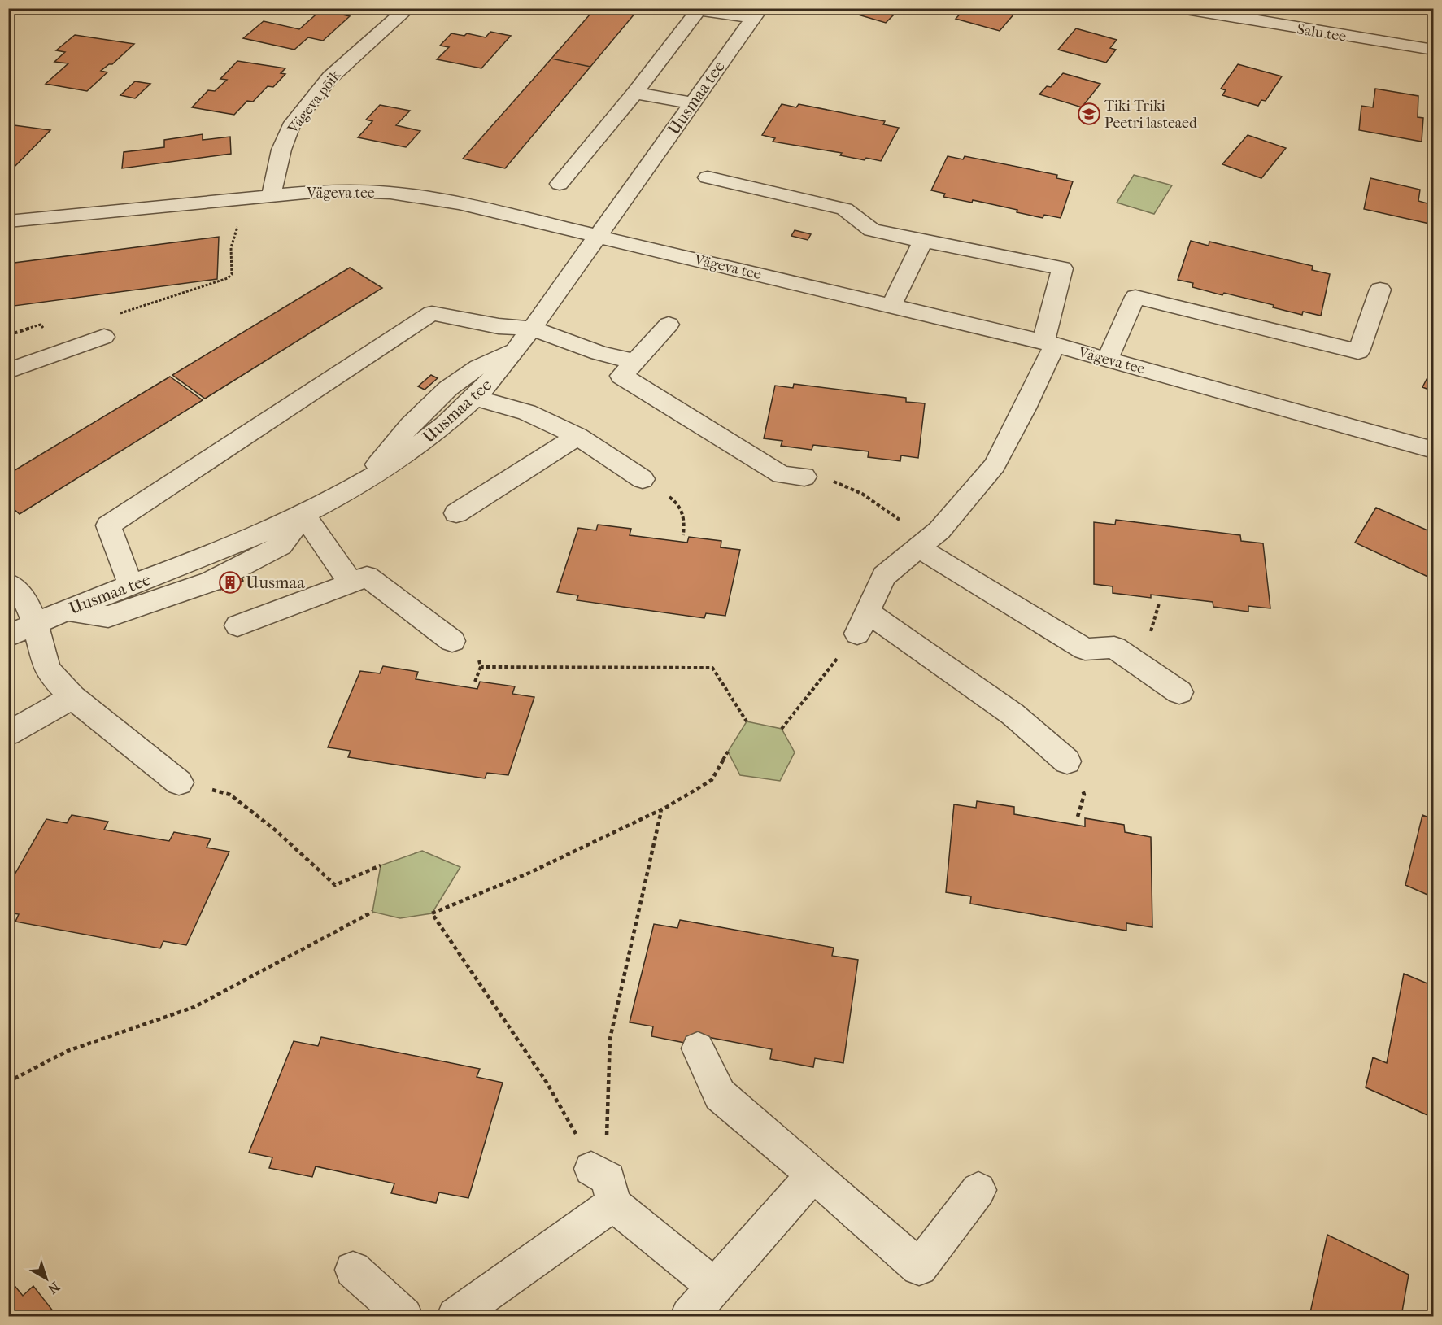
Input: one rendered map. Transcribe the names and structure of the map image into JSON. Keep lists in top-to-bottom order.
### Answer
{
  "streets": {
    "street": [
      "Salu tee",
      "Uusmaa tee",
      "Vägeva põik",
      "Vägeva tee"
    ]
  },
  "crossings": [
    ["Uusmaa tee", "Vägeva tee"],
    ["Vägeva põik", "Vägeva tee"]
  ],
  "places": {
    "school or university": ["Tiki-Triki Peetri lasteaed"],
    "building": ["Uusmaa"]
  },
  "north": "bottom right"
}
